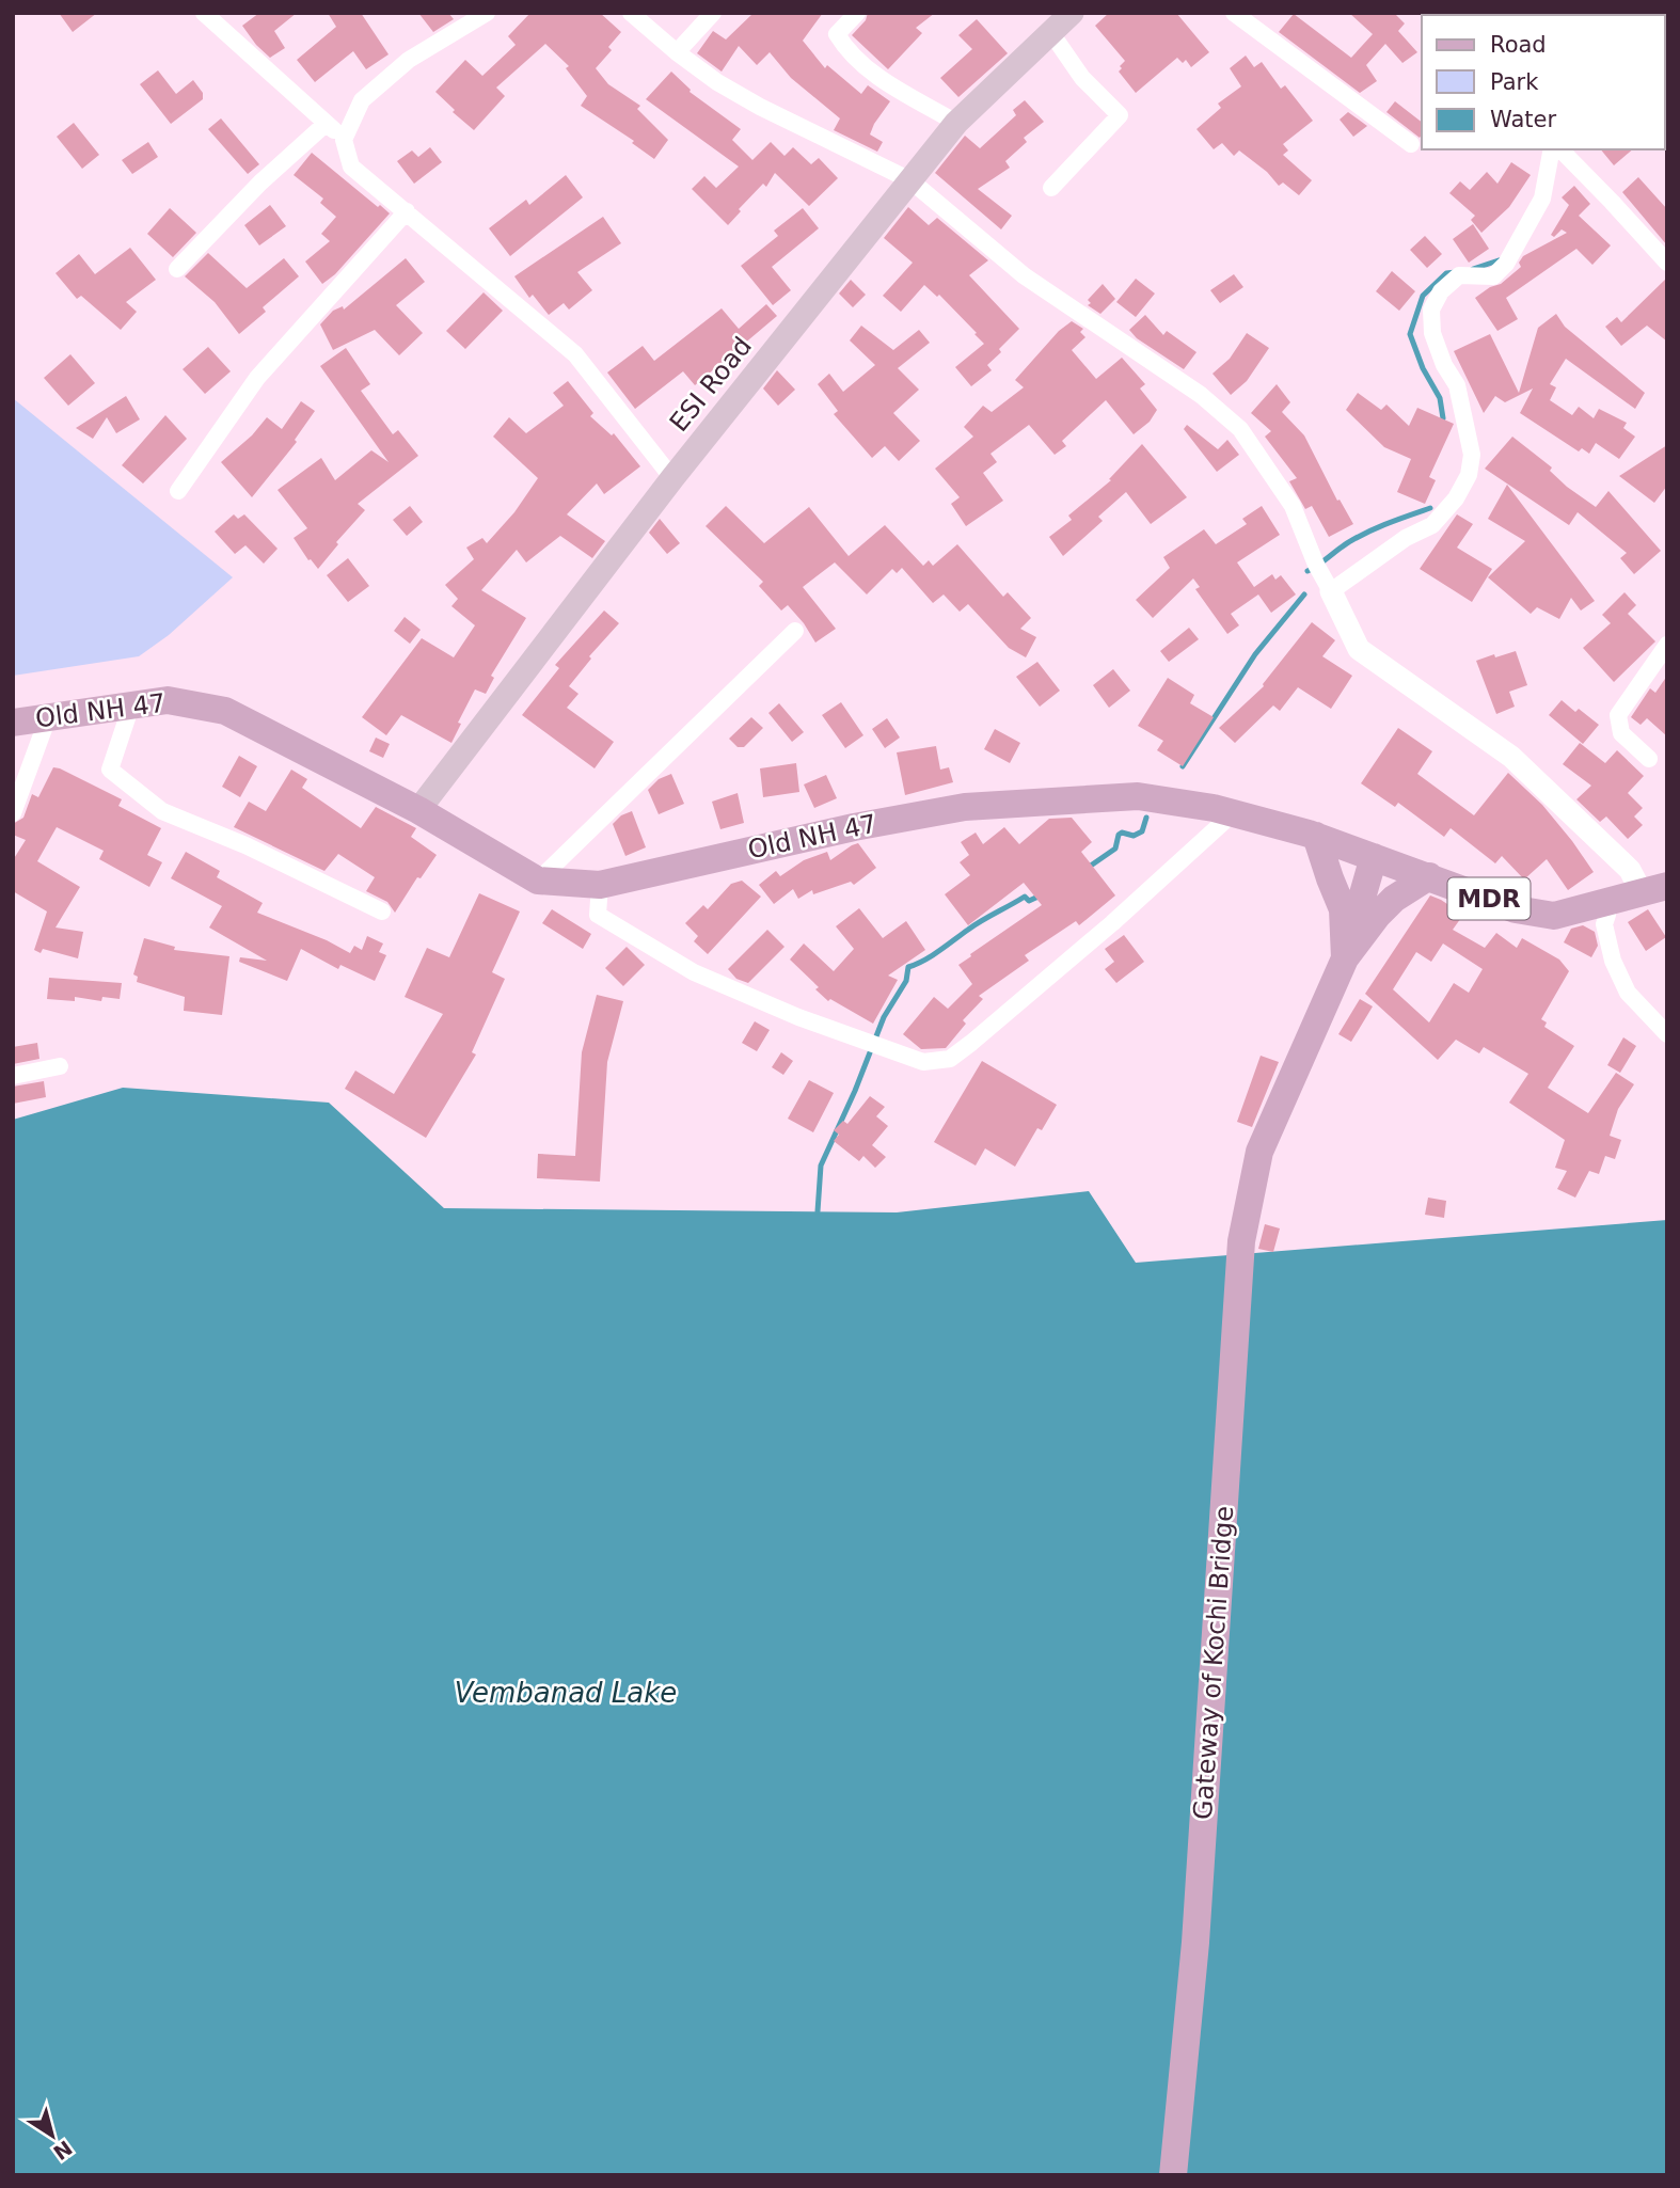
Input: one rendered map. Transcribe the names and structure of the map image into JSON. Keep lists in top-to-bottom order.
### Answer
{
  "streets": {
    "main road": [
      "ESI Road",
      "Old NH 47",
      "MDR",
      "Gateway of Kochi Bridge"
    ]
  },
  "crossings": [
    ["ESI Road", "Old NH 47"],
    ["Old NH 47", "MDR"]
  ],
  "water": ["Vembanad Lake"],
  "legend": ["Road", "Park", "Water"],
  "north": "bottom right"
}
